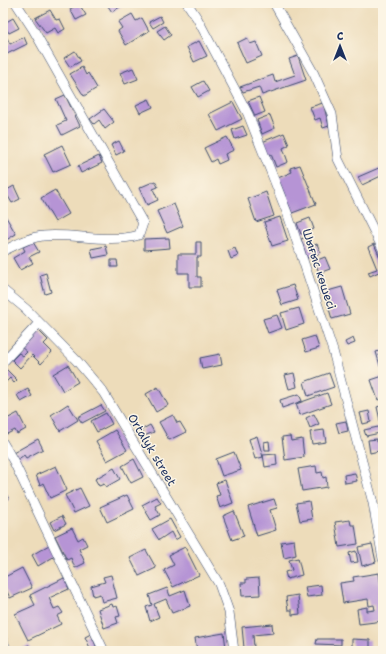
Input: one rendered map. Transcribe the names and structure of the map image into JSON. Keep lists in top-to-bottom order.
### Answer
{
  "streets": {
    "street": ["Шығыс көшесі", "Ortalyk street"]
  },
  "north": "top"
}
